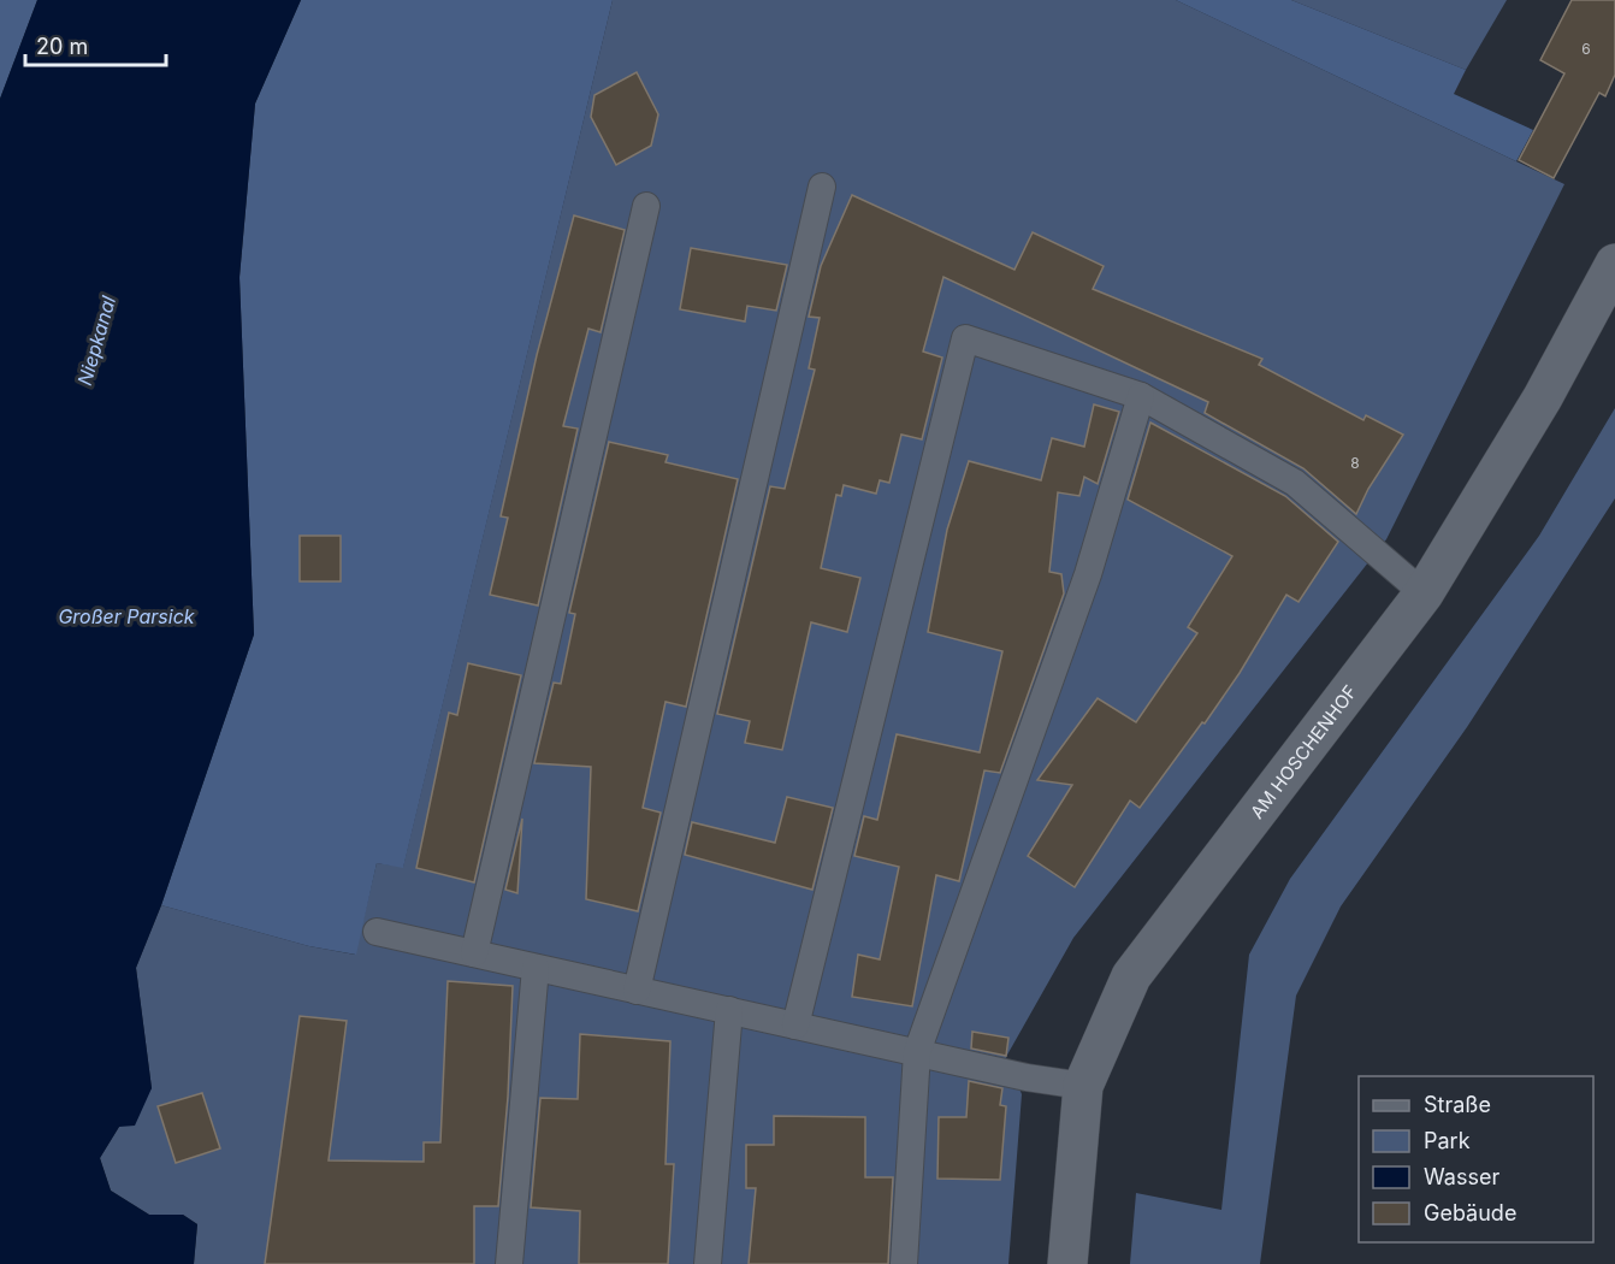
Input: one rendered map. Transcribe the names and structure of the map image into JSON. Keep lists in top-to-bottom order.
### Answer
{
  "streets": {
    "street": ["AM HOSCHENHOF"]
  },
  "water": ["Niepkanal", "Großer Parsick"],
  "house_numbers": ["6", "8"],
  "legend": [
    "Straße",
    "Park",
    "Wasser",
    "Gebäude"
  ],
  "scale_bar": "20 m"
}
